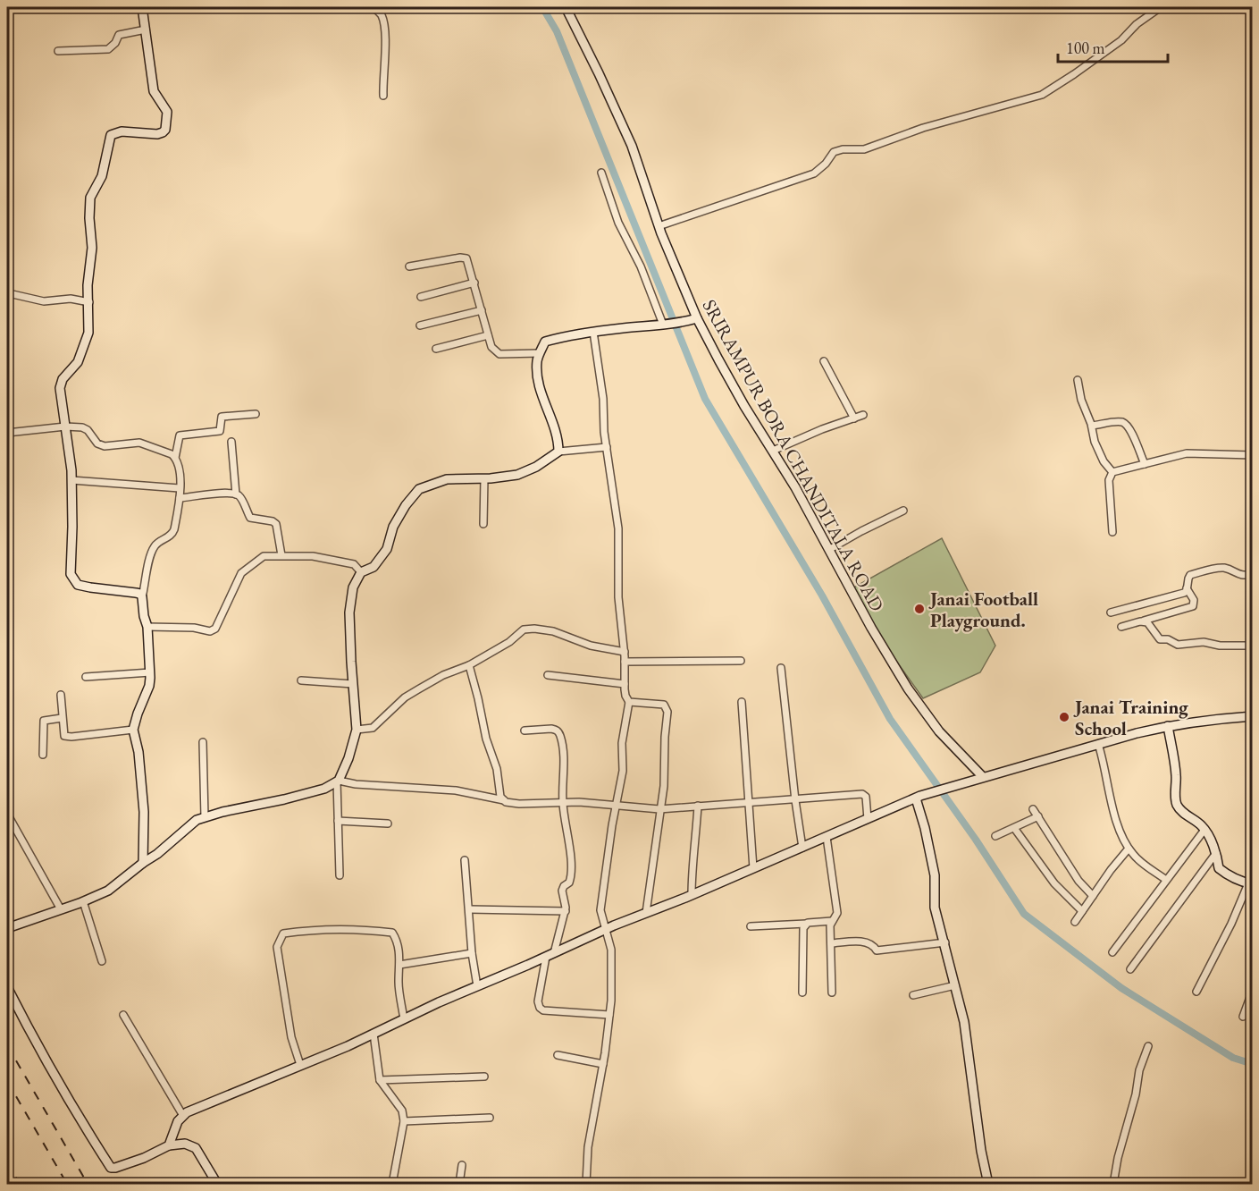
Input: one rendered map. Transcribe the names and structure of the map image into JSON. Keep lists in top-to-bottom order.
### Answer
{
  "streets": {
    "street": ["SRIRAMPUR BORA CHANDITALA ROAD"]
  },
  "places": ["Janai Football Playground.", "Janai Training School"],
  "scale_bar": "100 m"
}
